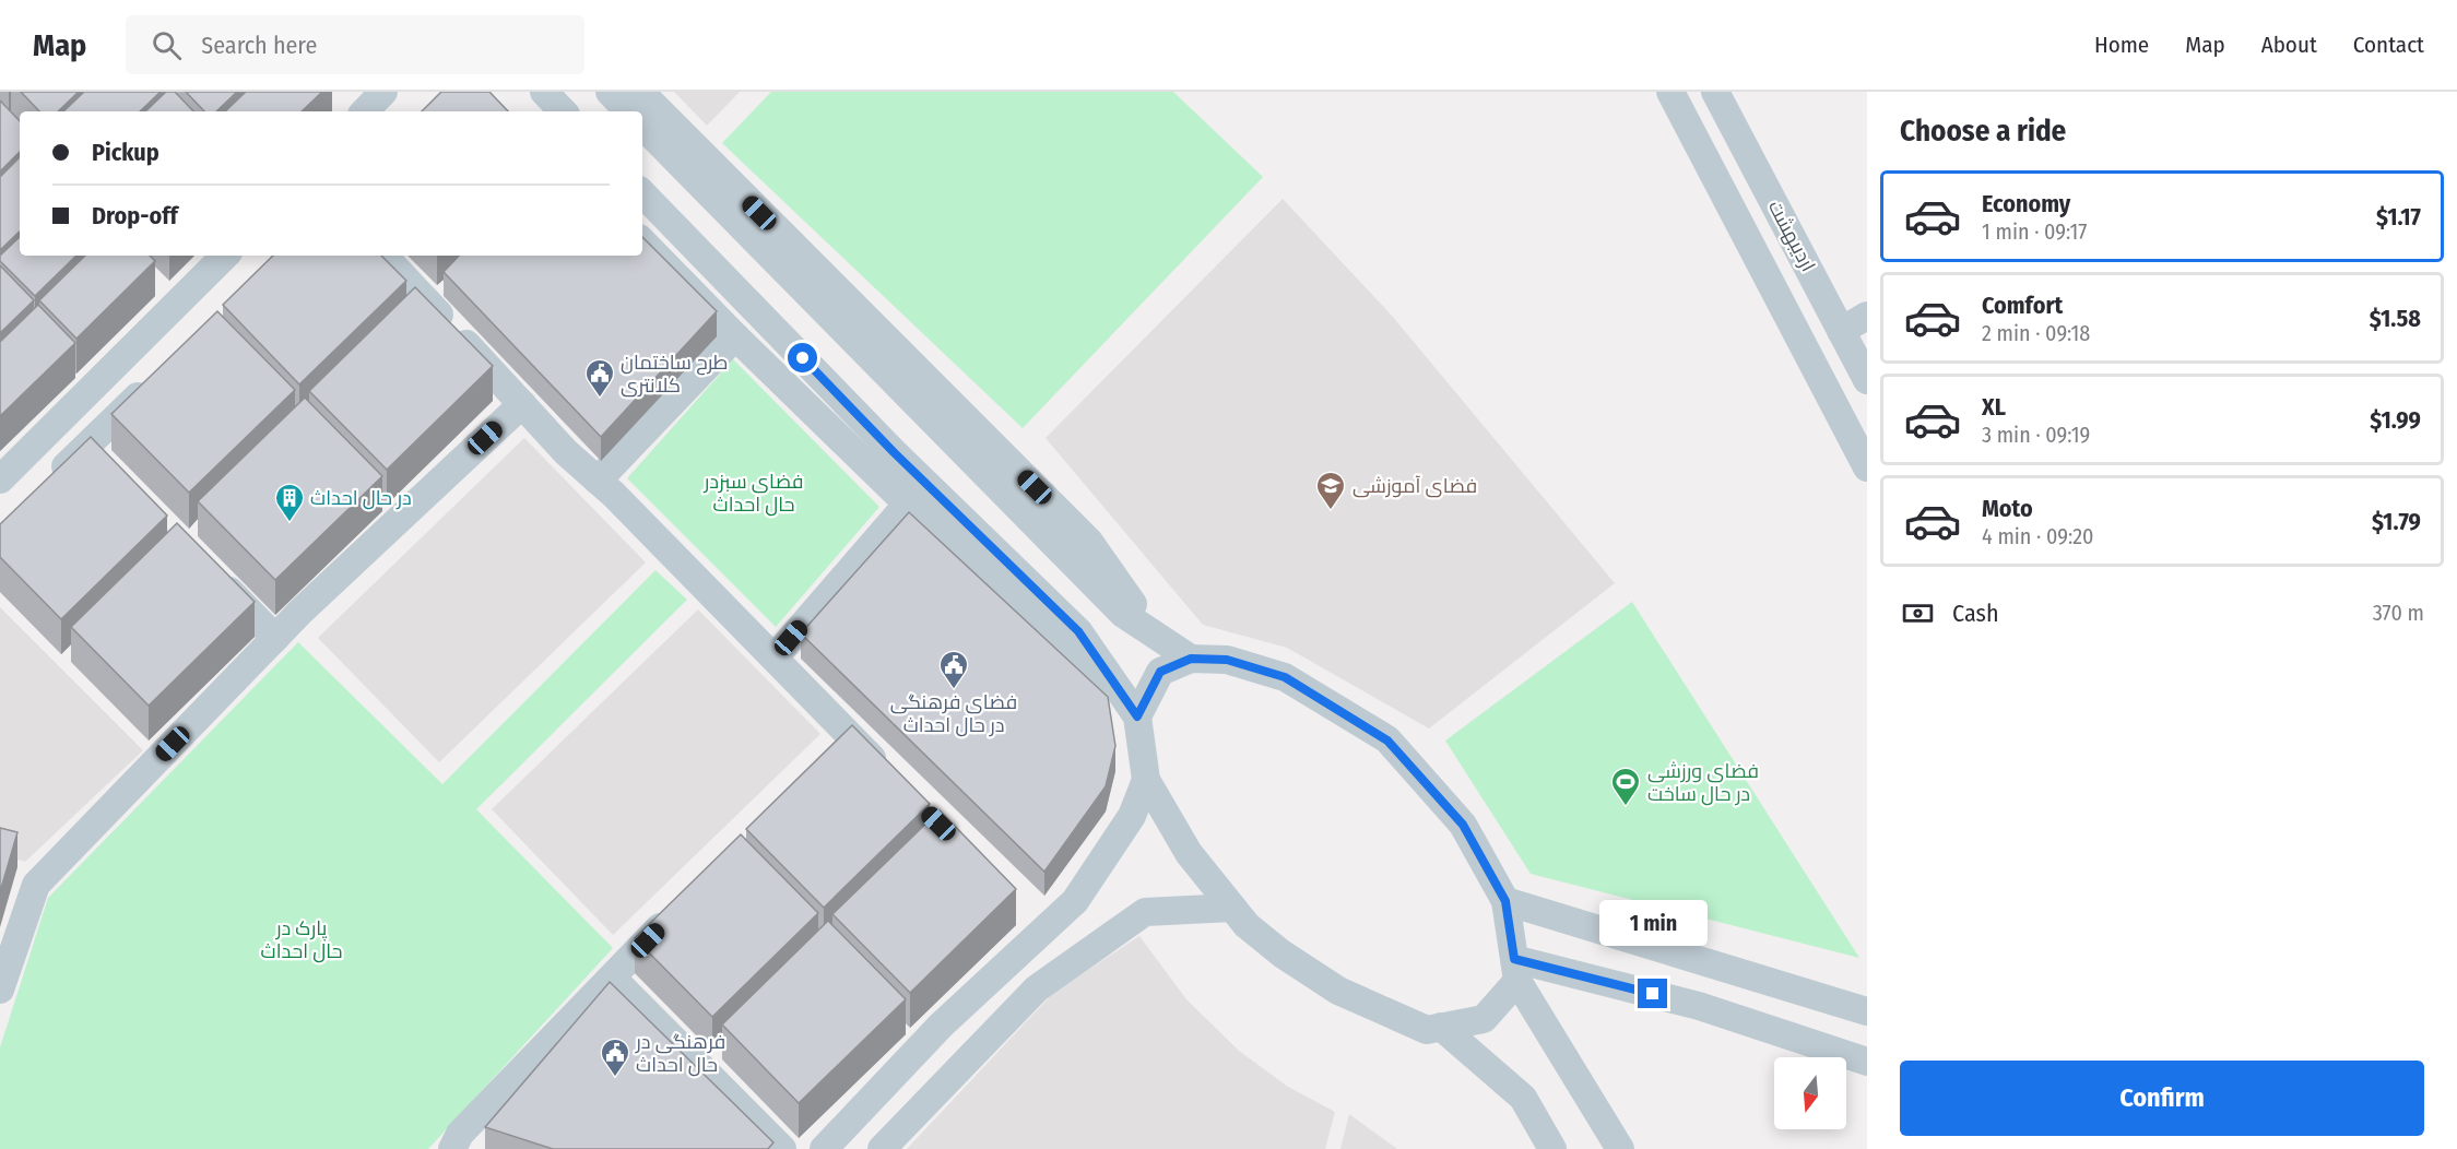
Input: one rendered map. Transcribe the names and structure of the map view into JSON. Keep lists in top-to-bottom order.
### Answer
{
  "streets": {
    "street": ["اردیبهشت"]
  },
  "parks": ["فضای سبزدر حال احداث", "پارک در حال احداث"],
  "places": {
    "public building": ["طرح ساختمان کلانتری", "فضای فرهنگی در حال احداث", "فرهنگی در حال احداث"],
    "school or university": ["فضای آموزشی"],
    "building": ["در حال احداث"],
    "sports": ["فضای ورزشی در حال ساخت"]
  },
  "north": "bottom",
  "page": {
    "header": "Map",
    "search": "Search here",
    "nav": [
      "Home",
      "Map",
      "About",
      "Contact"
    ],
    "heading": "Choose a ride",
    "banner": ["Pickup", "Drop-off"],
    "list": [
      {
        "name": "Economy",
        "note": "1 min · 09:17",
        "value": "$1.17"
      },
      {
        "name": "Comfort",
        "note": "2 min · 09:18",
        "value": "$1.58"
      },
      {
        "name": "XL",
        "note": "3 min · 09:19",
        "value": "$1.99"
      },
      {
        "name": "Moto",
        "note": "4 min · 09:20",
        "value": "$1.79"
      }
    ],
    "pay": ["Cash", "370 m"],
    "bubble": "1 min",
    "buttons": "Confirm"
  }
}
